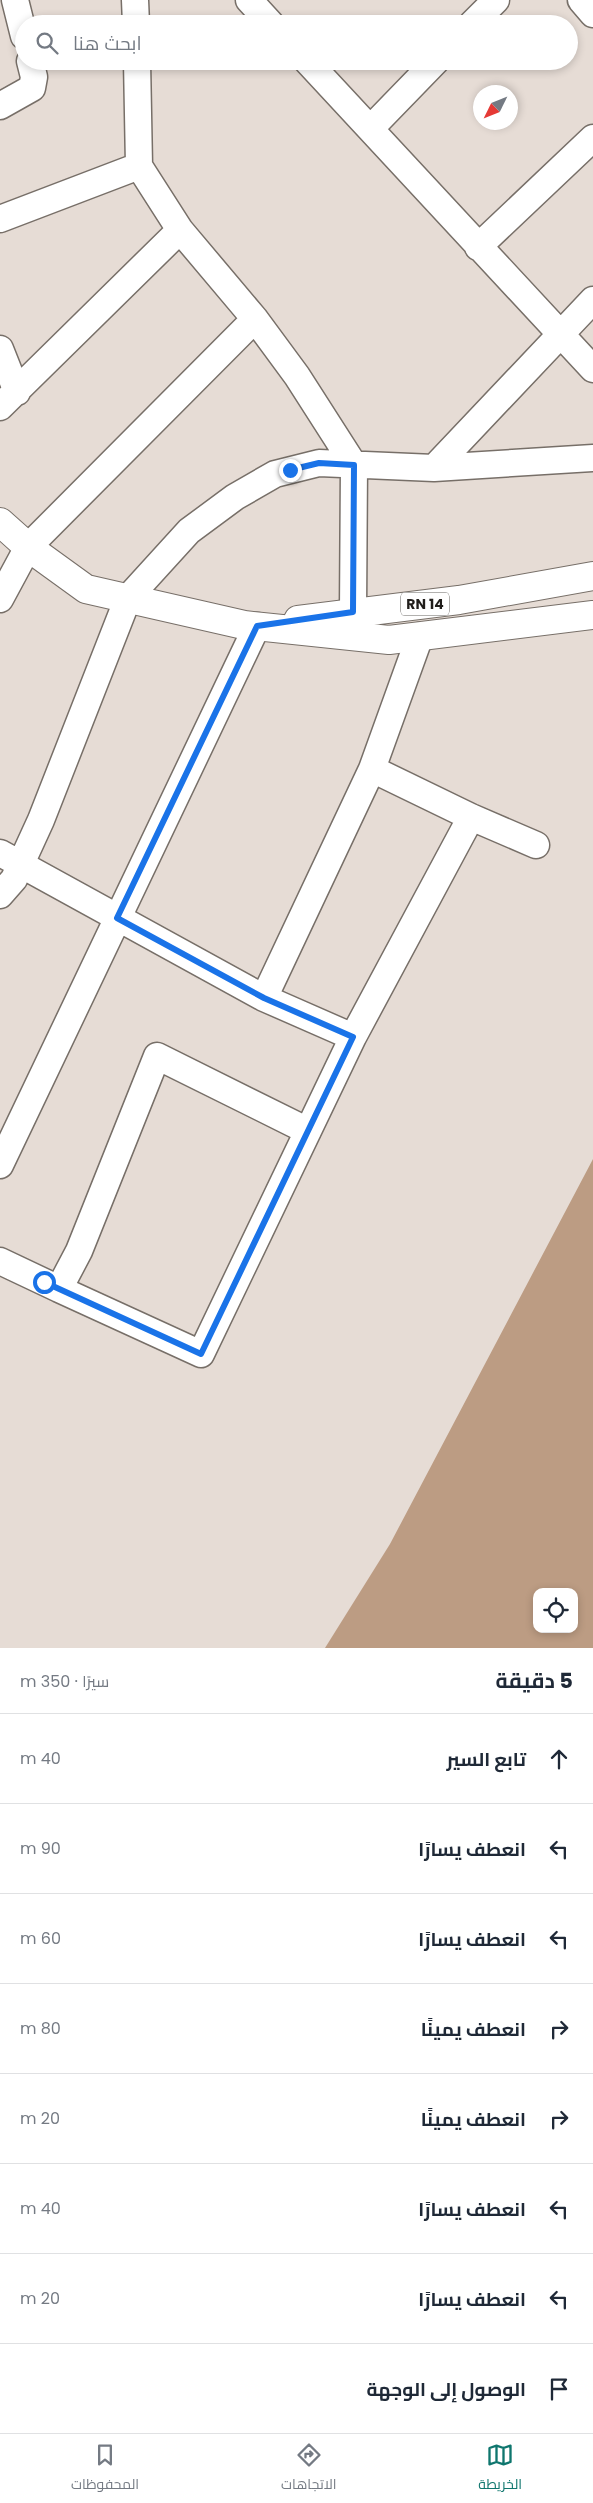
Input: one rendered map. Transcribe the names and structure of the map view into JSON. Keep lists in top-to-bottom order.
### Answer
{
  "streets": {
    "main road": ["RN 14"]
  },
  "north": "bottom left",
  "page": {
    "search": "ابحث هنا",
    "heading": ["5 دقيقة", "سيرًا · 350 m"],
    "list": [
      ["تابع السير", "40 m"],
      ["انعطف يسارًا", "90 m"],
      ["انعطف يسارًا", "60 m"],
      ["انعطف يمينًا", "80 m"],
      ["انعطف يمينًا", "20 m"],
      ["انعطف يسارًا", "40 m"],
      ["انعطف يسارًا", "20 m"],
      "الوصول إلى الوجهة"
    ],
    "nav": ["الخريطة", "الاتجاهات", "المحفوظات"]
  }
}
